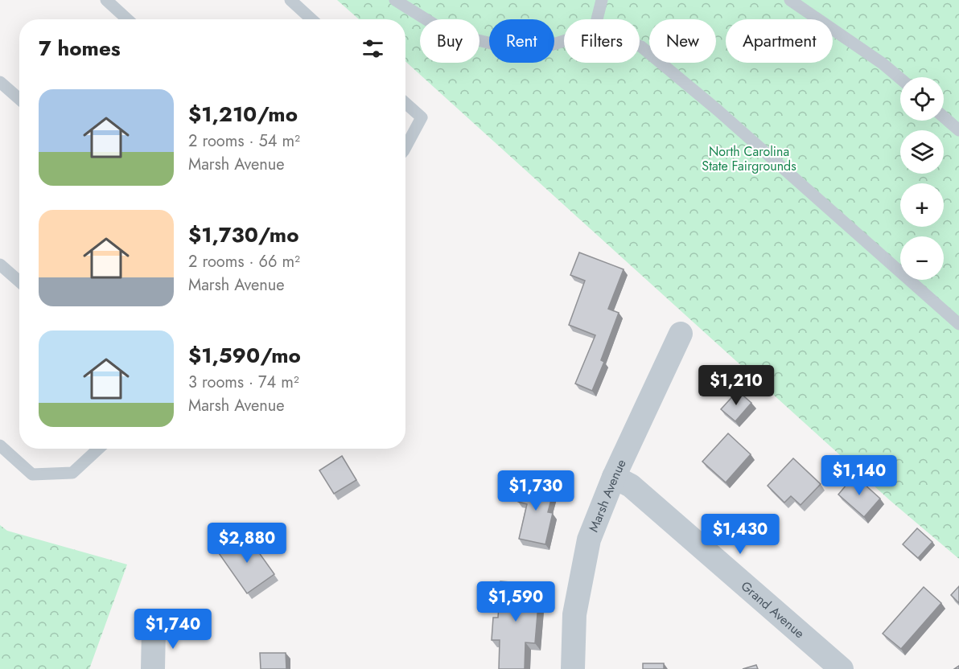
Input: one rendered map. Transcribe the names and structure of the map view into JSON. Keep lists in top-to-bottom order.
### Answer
{
  "streets": {
    "street": ["Marsh Avenue", "Grand Avenue"]
  },
  "crossings": [
    ["Marsh Avenue", "Grand Avenue"]
  ],
  "parks": ["North Carolina State Fairgrounds"],
  "page": {
    "chip": [
      "Buy",
      "Rent",
      "Filters",
      "New",
      "Apartment"
    ],
    "heading": "7 homes",
    "map_buttons": ["+", "−"],
    "list": [
      {
        "name": "$1,210/mo",
        "note": "2 rooms · 54 m² · Marsh Avenue"
      },
      {
        "name": "$1,730/mo",
        "note": "2 rooms · 66 m² · Marsh Avenue"
      },
      {
        "name": "$1,590/mo",
        "note": "3 rooms · 74 m² · Marsh Avenue"
      }
    ],
    "price": [
      "$1,210",
      "$1,140",
      "$1,730",
      "$1,430",
      "$2,880",
      "$1,590",
      "$1,740"
    ]
  }
}
